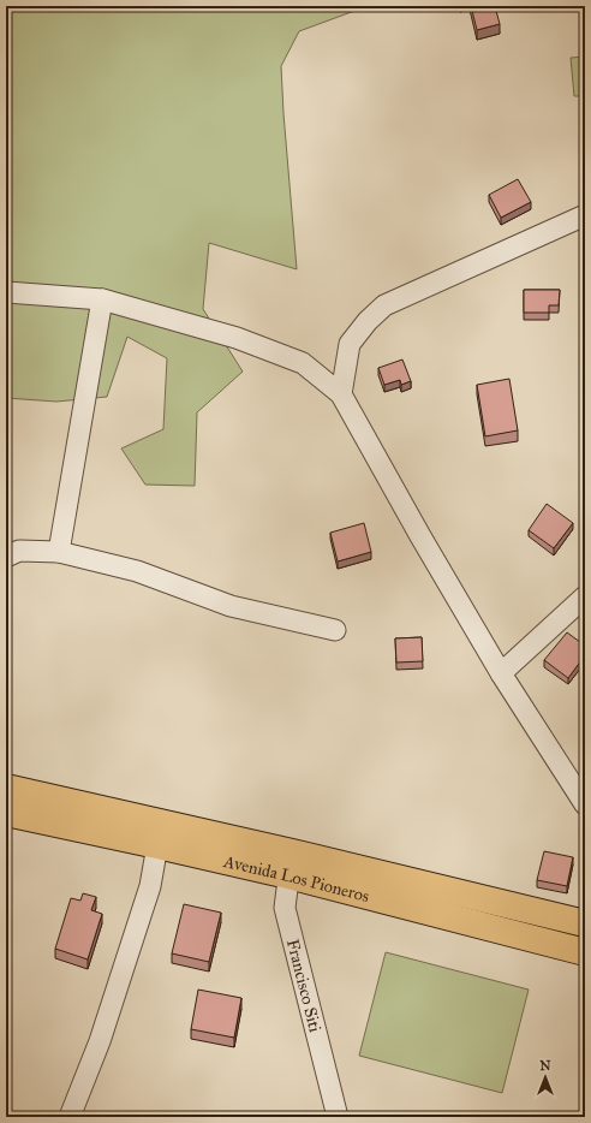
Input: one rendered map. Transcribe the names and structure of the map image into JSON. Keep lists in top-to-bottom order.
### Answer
{
  "streets": {
    "main road": ["Avenida Los Pioneros"],
    "street": ["Francisco Siti"]
  },
  "crossings": [
    ["Avenida Los Pioneros", "Francisco Siti"]
  ],
  "north": "top"
}
